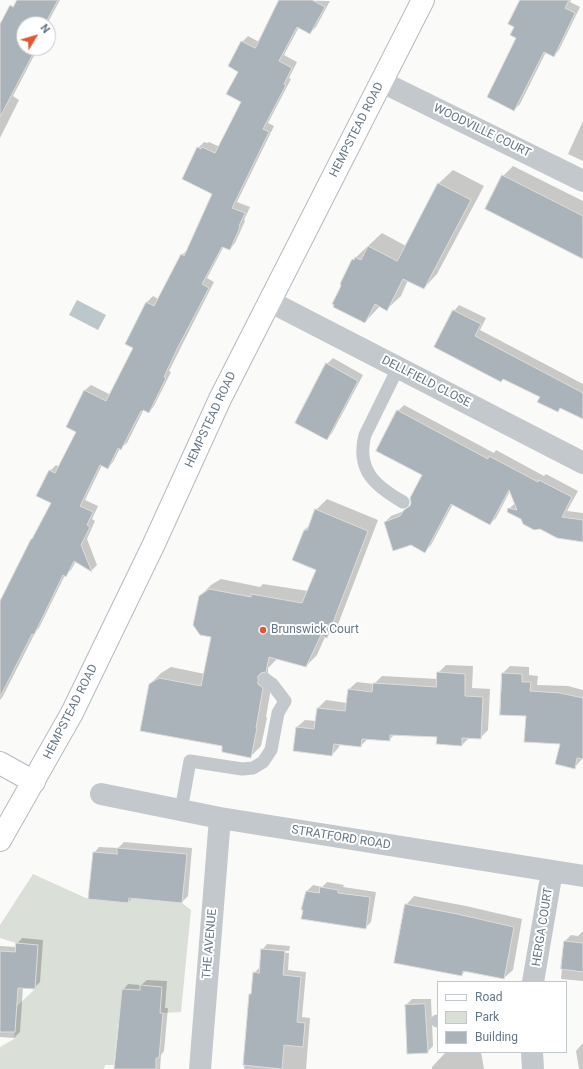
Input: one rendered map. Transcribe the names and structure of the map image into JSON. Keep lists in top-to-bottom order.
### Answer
{
  "streets": {
    "main road": ["HEMPSTEAD ROAD"],
    "street": [
      "WOODVILLE COURT",
      "DELLFIELD CLOSE",
      "STRATFORD ROAD",
      "HERGA COURT",
      "THE AVENUE"
    ]
  },
  "crossings": [
    ["HEMPSTEAD ROAD", "WOODVILLE COURT"],
    ["HEMPSTEAD ROAD", "DELLFIELD CLOSE"],
    ["STRATFORD ROAD", "HERGA COURT"],
    ["STRATFORD ROAD", "THE AVENUE"]
  ],
  "places": ["Brunswick Court"],
  "legend": ["Road", "Park", "Building"],
  "north": "top right"
}
